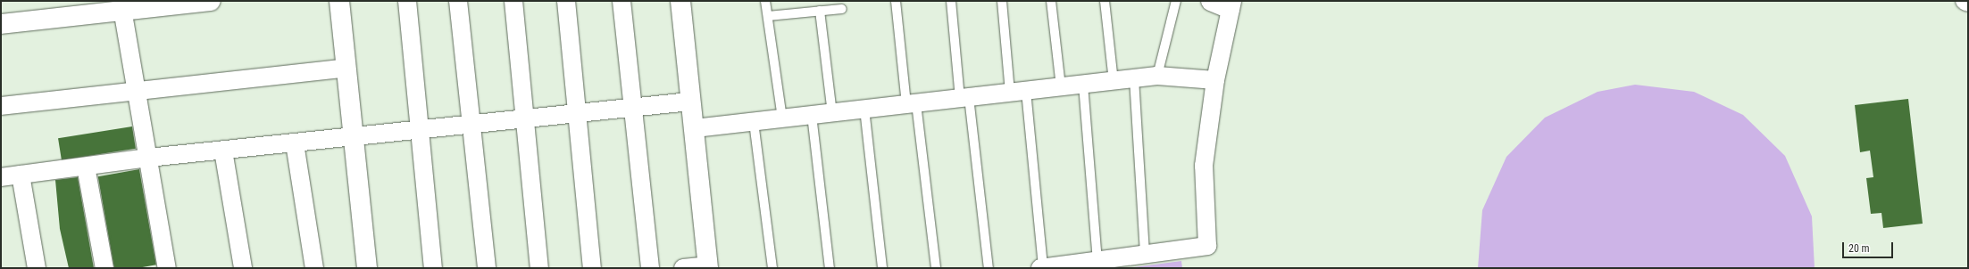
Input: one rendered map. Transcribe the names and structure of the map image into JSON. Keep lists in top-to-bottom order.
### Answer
{
  "scale_bar": "20 m"
}
